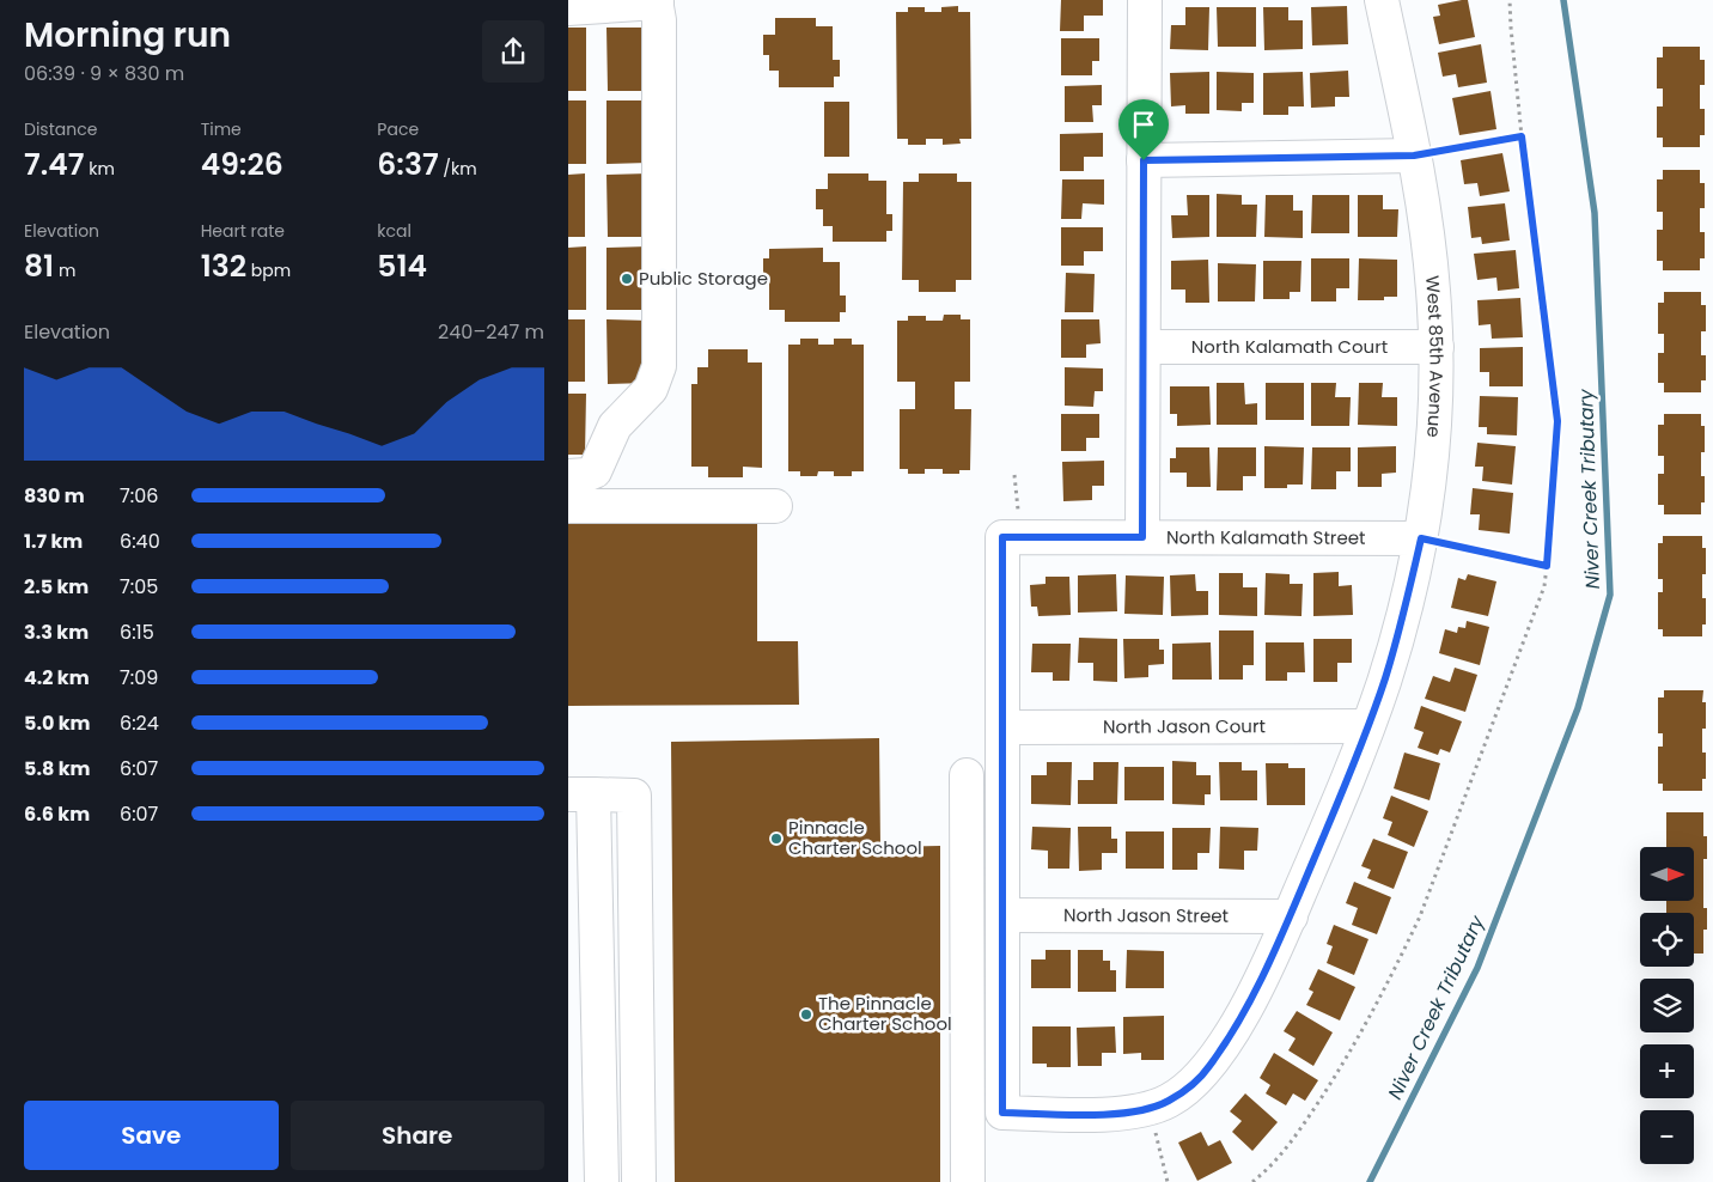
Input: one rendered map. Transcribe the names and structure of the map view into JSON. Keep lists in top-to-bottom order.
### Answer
{
  "streets": {
    "street": [
      "North Kalamath Court",
      "West 85th Avenue",
      "North Kalamath Street",
      "North Jason Court",
      "North Jason Street"
    ]
  },
  "crossings": [
    ["North Kalamath Court", "West 85th Avenue"],
    ["West 85th Avenue", "North Kalamath Street"],
    ["West 85th Avenue", "North Jason Court"],
    ["West 85th Avenue", "North Jason Street"]
  ],
  "water": ["Niver Creek Tributary"],
  "places": ["Public Storage", "Pinnacle Charter School", "The Pinnacle Charter School"],
  "north": "right",
  "page": {
    "heading": ["Morning run", "06:39 · 9 × 830 m"],
    "stats": [
      ["Distance", "7.47 km"],
      ["Time", "49:26"],
      ["Pace", "6:37 /km"],
      ["Elevation", "81 m"],
      ["Heart rate", "132 bpm"],
      ["kcal", "514"]
    ],
    "chart": ["Elevation", "240–247 m"],
    "list": [
      {
        "name": "830 m",
        "note": "7:06"
      },
      {
        "name": "1.7 km",
        "note": "6:40"
      },
      {
        "name": "2.5 km",
        "note": "7:05"
      },
      {
        "name": "3.3 km",
        "note": "6:15"
      },
      {
        "name": "4.2 km",
        "note": "7:09"
      },
      {
        "name": "5.0 km",
        "note": "6:24"
      },
      {
        "name": "5.8 km",
        "note": "6:07"
      },
      {
        "name": "6.6 km",
        "note": "6:07"
      }
    ],
    "map_buttons": ["+", "−"],
    "buttons": ["Save", "Share"]
  }
}
